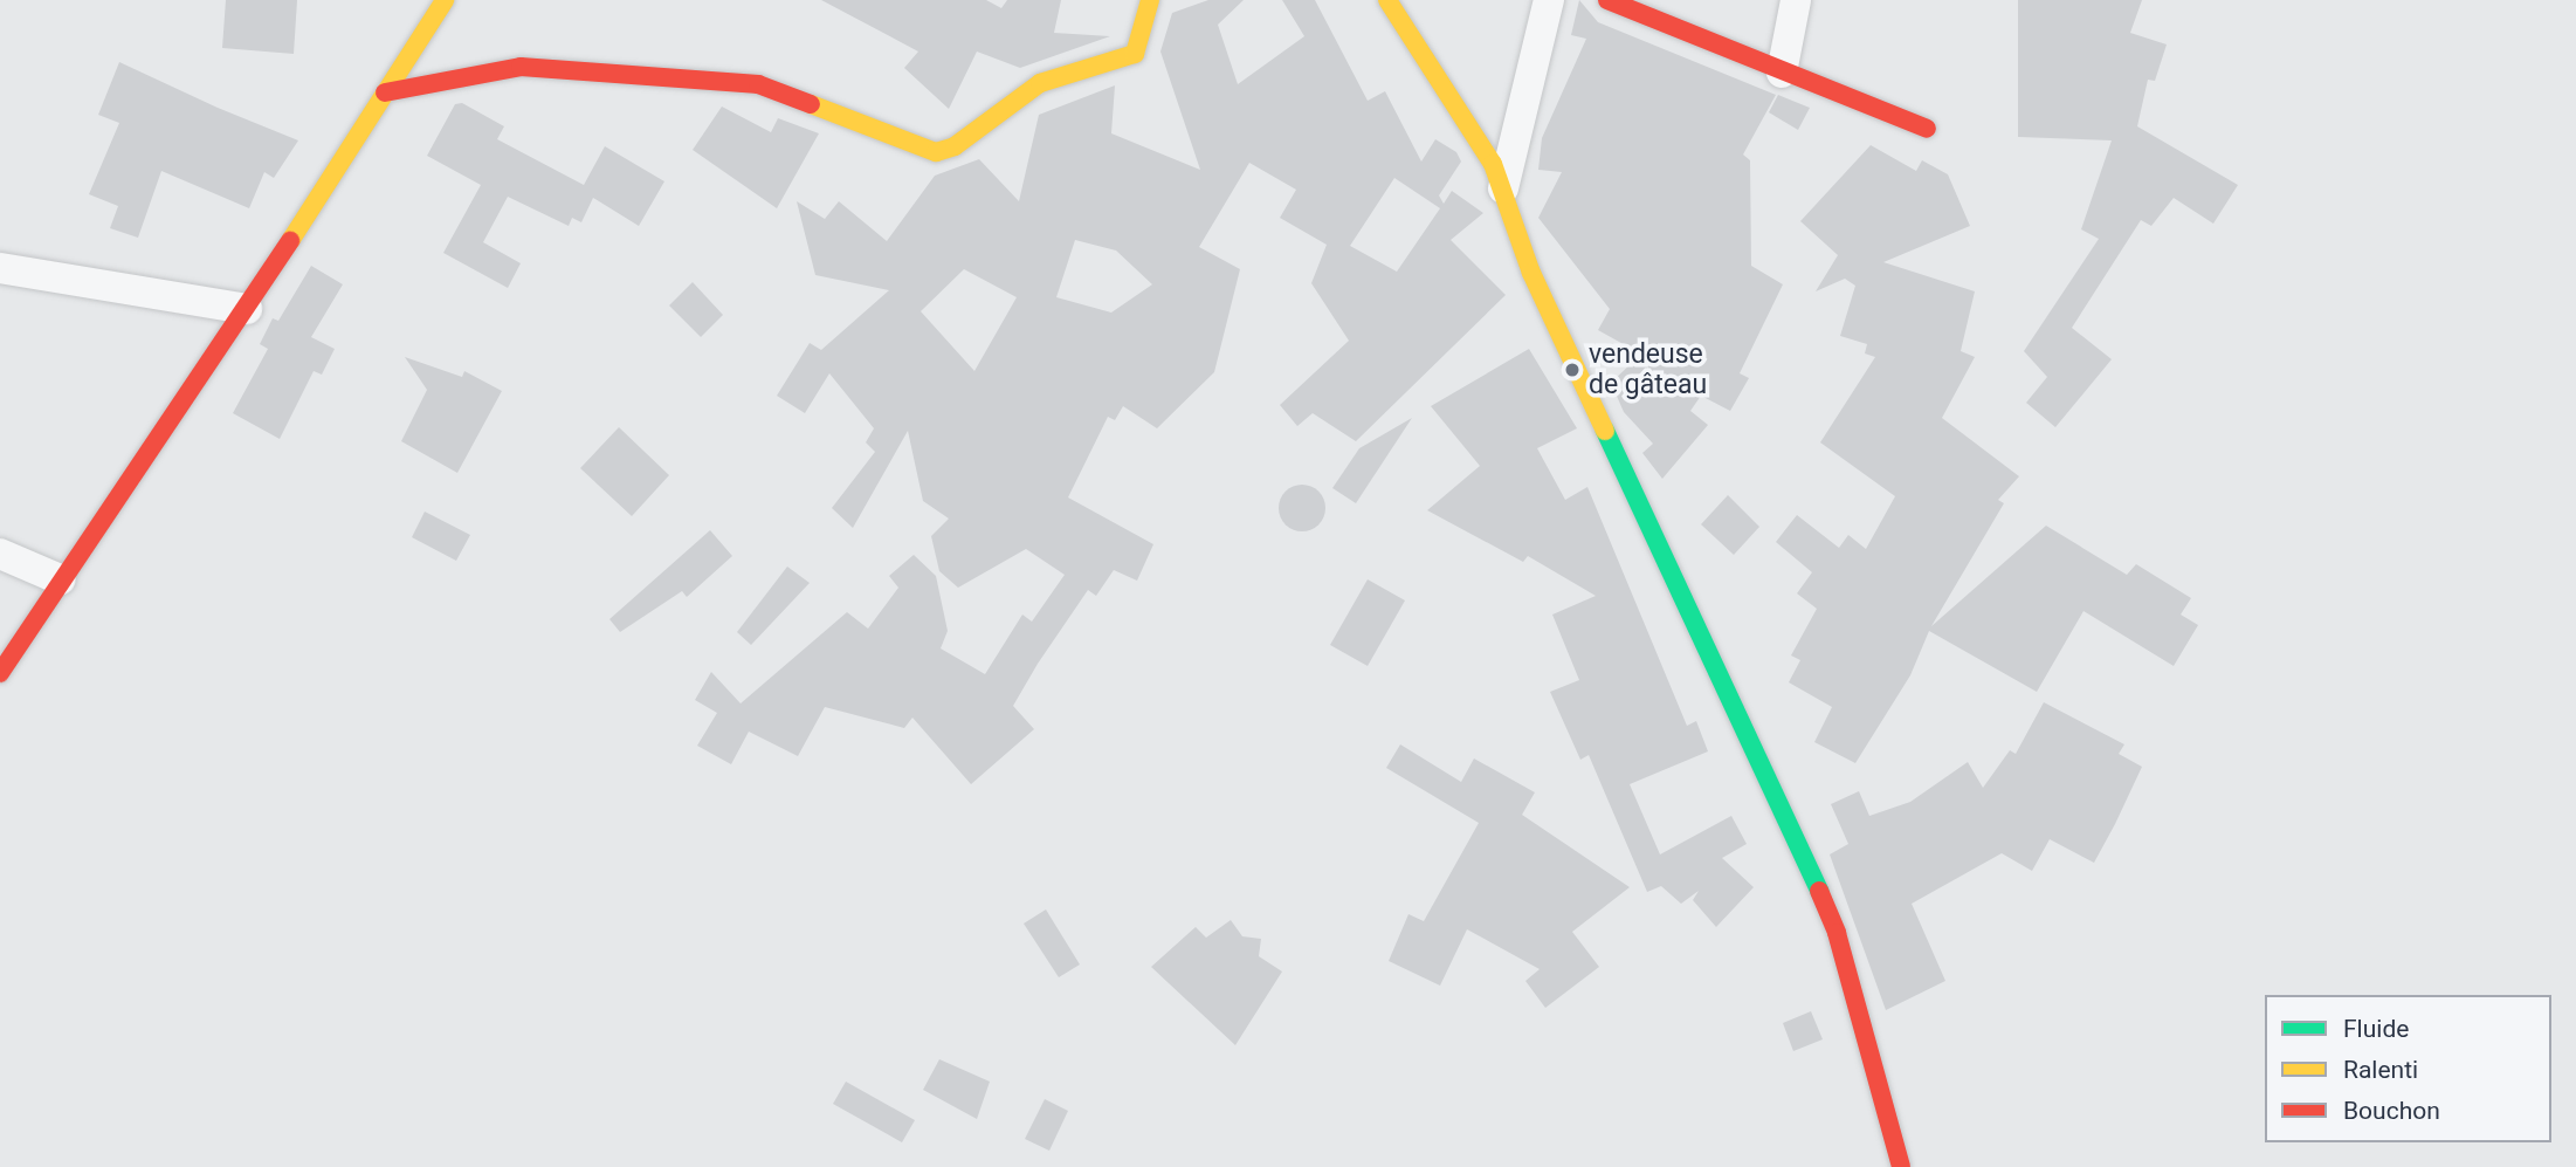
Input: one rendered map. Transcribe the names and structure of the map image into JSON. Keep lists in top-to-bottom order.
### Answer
{
  "places": ["vendeuse de gâteau"],
  "legend": ["Fluide", "Ralenti", "Bouchon"]
}
